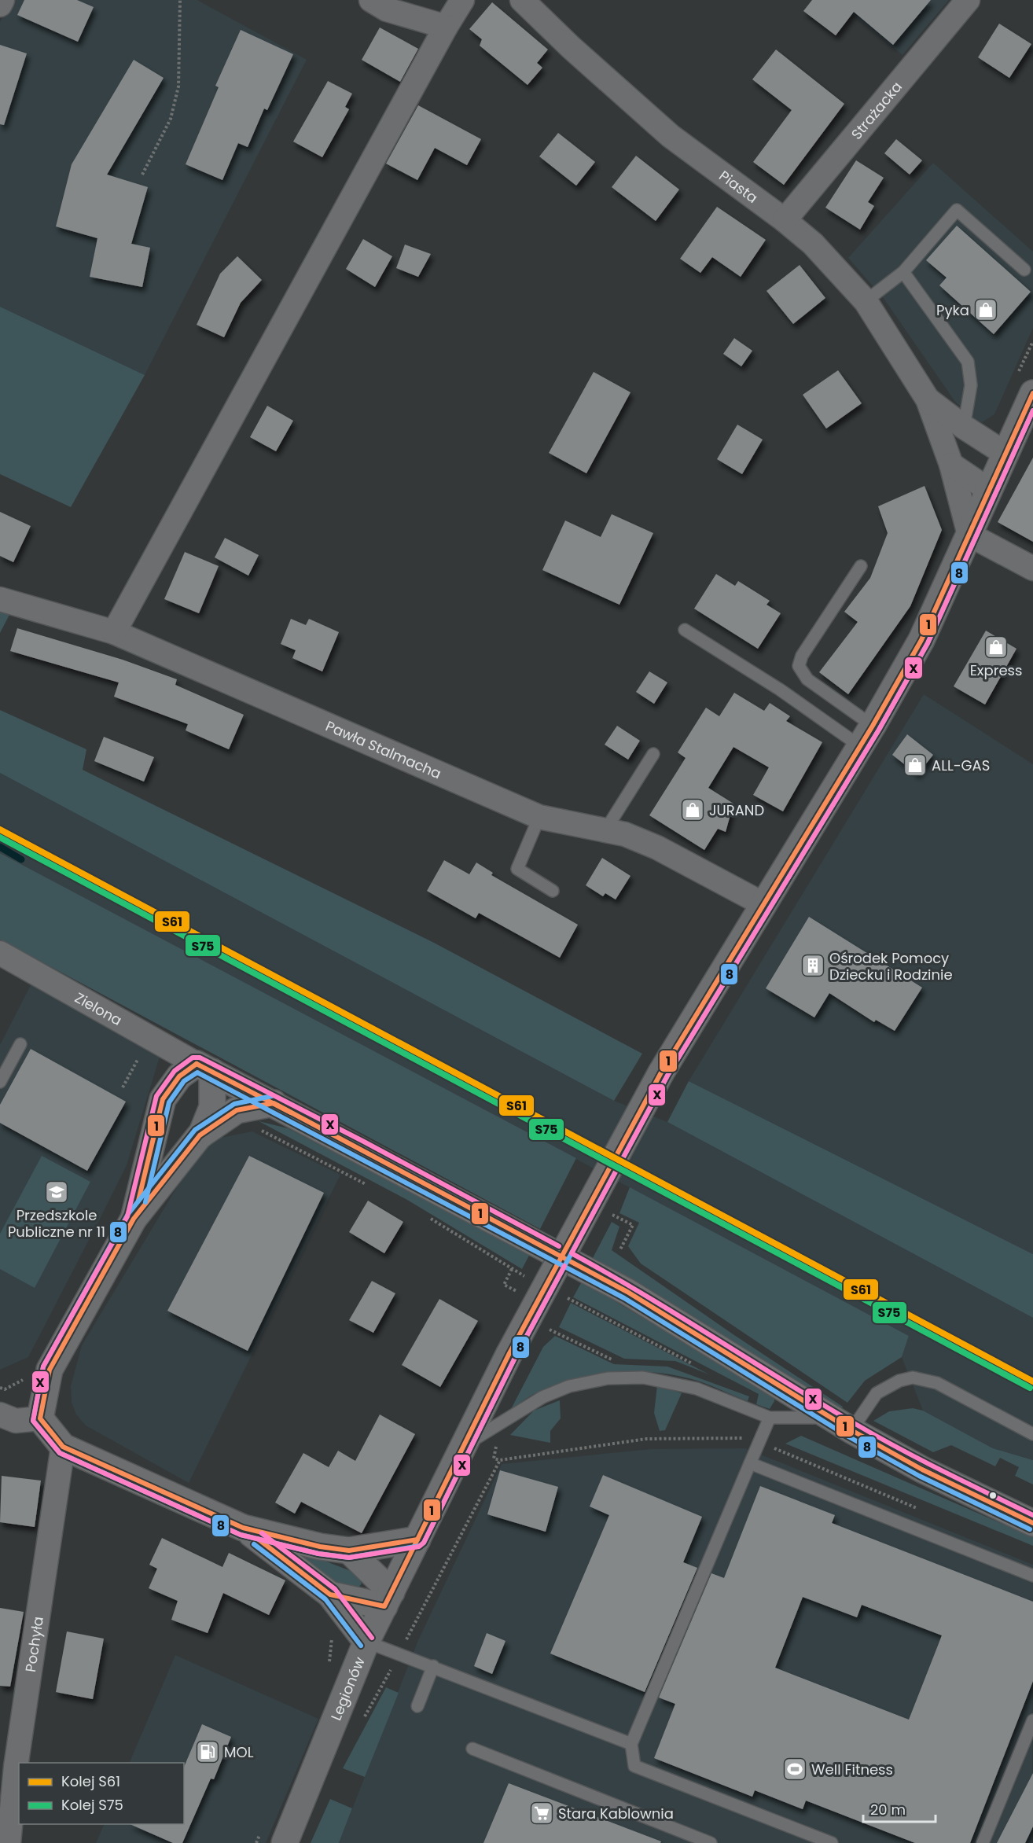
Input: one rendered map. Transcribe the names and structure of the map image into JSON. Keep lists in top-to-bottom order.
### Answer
{
  "streets": {
    "street": [
      "Strażacka",
      "Piasta",
      "Pawła Stalmacha",
      "Zielona",
      "Pochyła",
      "Legionów"
    ]
  },
  "crossings": [
    ["Strażacka", "Piasta"],
    ["Piasta", "Legionów"],
    ["Pawła Stalmacha", "Legionów"]
  ],
  "places": {
    "shop": [
      "Pyka",
      "Express",
      "ALL-GAS",
      "JURAND"
    ],
    "building": ["Ośrodek Pomocy Dziecku i Rodzinie"],
    "school or university": ["Przedszkole Publiczne nr 11"],
    "fuel station": ["MOL"],
    "sports": ["Well Fitness"],
    "supermarket": ["Stara Kablownia"]
  },
  "lines": [
    "transit line 1",
    "transit line 8",
    "transit line X",
    "rail line S61",
    "rail line S75"
  ],
  "legend": ["Kolej S61", "Kolej S75"],
  "scale_bar": "20 m"
}
